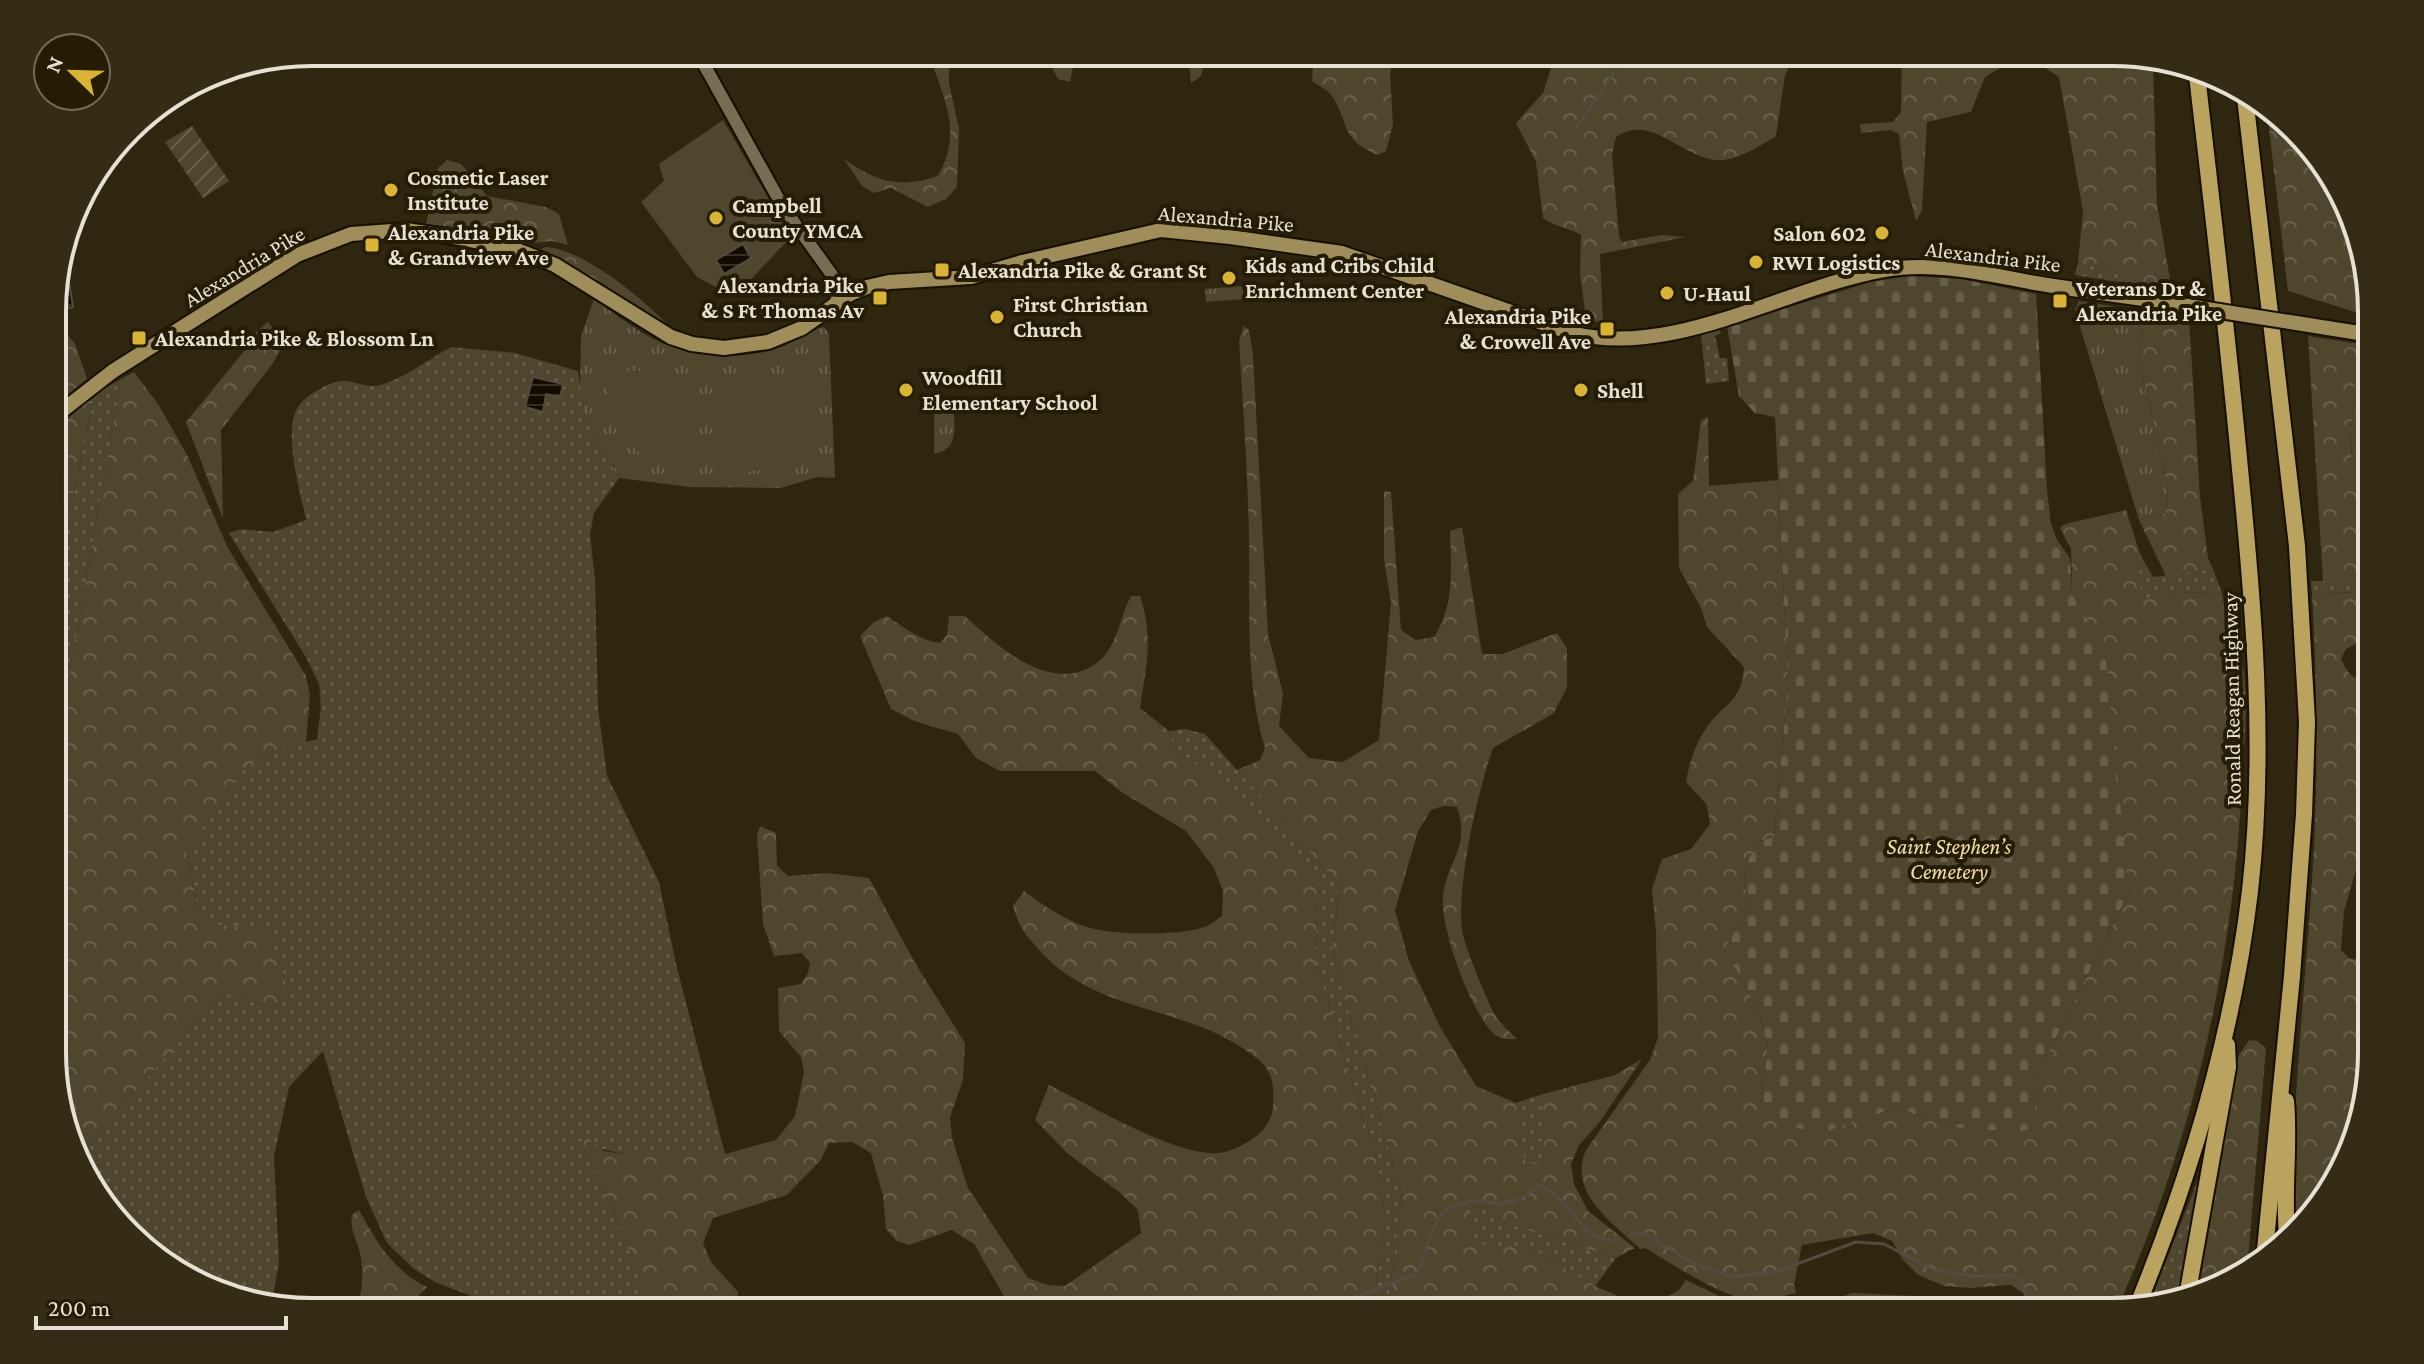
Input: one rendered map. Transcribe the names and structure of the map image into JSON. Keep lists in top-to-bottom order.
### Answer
{
  "streets": {
    "highway": ["Ronald Reagan Highway"],
    "main road": ["Alexandria Pike"]
  },
  "parks": ["Saint Stephen’s Cemetery"],
  "places": {
    "other": [
      "Cosmetic Laser Institute",
      "Campbell County YMCA",
      "Salon 602",
      "RWI Logistics",
      "Kids and Cribs Child Enrichment Center",
      "U-Haul",
      "First Christian Church",
      "Woodfill Elementary School",
      "Shell"
    ],
    "transit": [
      "Alexandria Pike & Grandview Ave",
      "Alexandria Pike & Grant St",
      "Alexandria Pike & S Ft Thomas Av",
      "Veterans Dr & Alexandria Pike",
      "Alexandria Pike & Crowell Ave",
      "Alexandria Pike & Blossom Ln"
    ]
  },
  "scale_bar": "200 m",
  "north": "top left"
}
